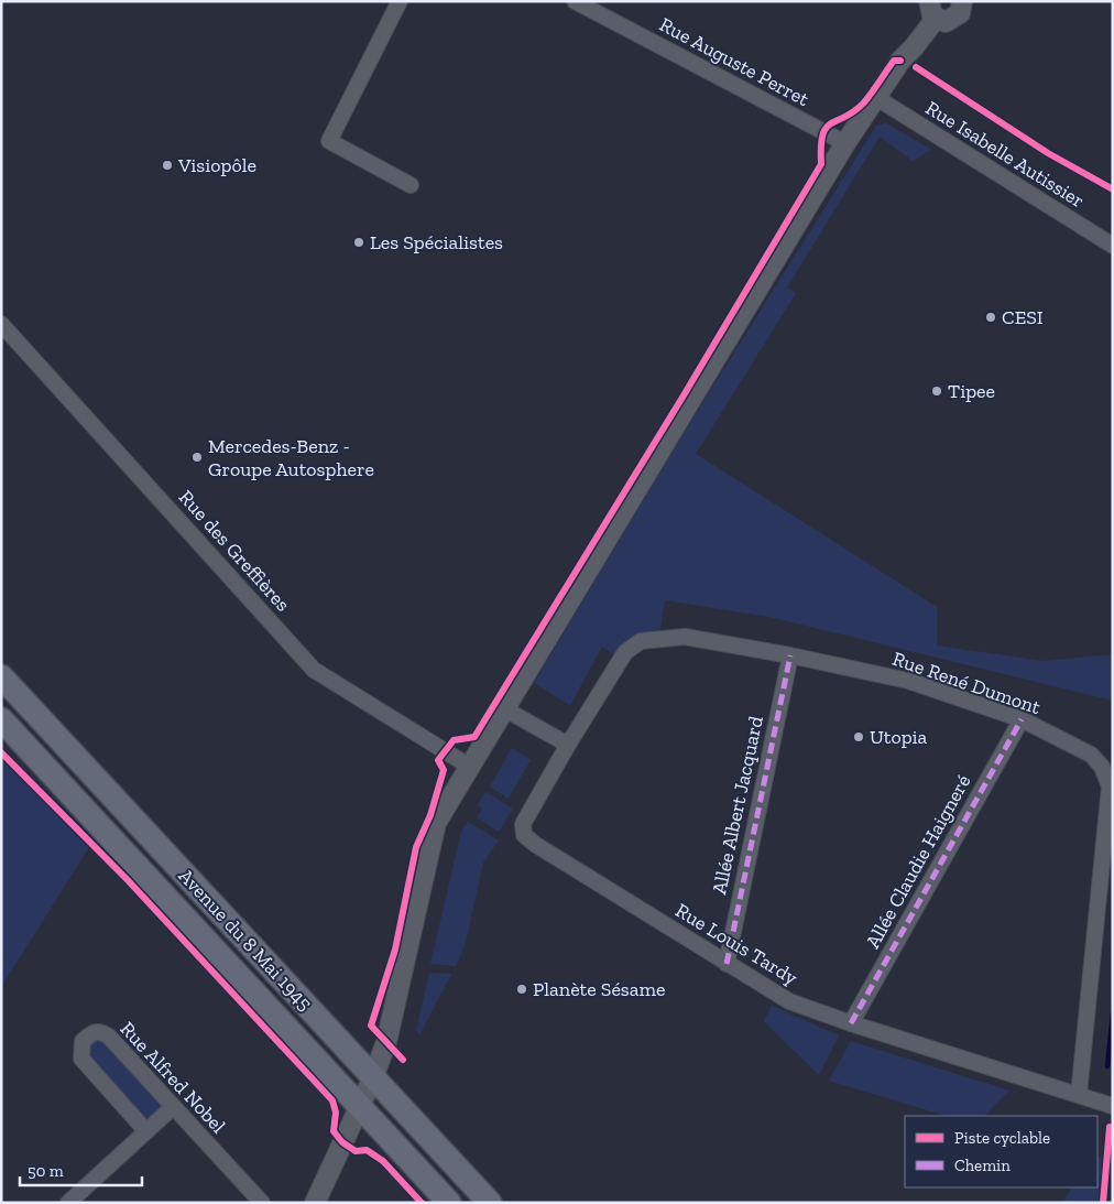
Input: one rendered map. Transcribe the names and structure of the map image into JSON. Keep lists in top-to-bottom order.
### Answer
{
  "streets": {
    "main road": ["Avenue du 8 Mai 1945"],
    "street": [
      "Rue Auguste Perret",
      "Rue Isabelle Autissier",
      "Rue des Greffières",
      "Rue René Dumont",
      "Allée Albert Jacquard",
      "Allée Claudie Haigneré",
      "Rue Louis Tardy",
      "Rue Alfred Nobel"
    ]
  },
  "crossings": [
    ["Rue René Dumont", "Allée Albert Jacquard"],
    ["Rue René Dumont", "Allée Claudie Haigneré"],
    ["Rue René Dumont", "Rue Louis Tardy"],
    ["Allée Albert Jacquard", "Rue Louis Tardy"],
    ["Allée Claudie Haigneré", "Rue Louis Tardy"]
  ],
  "places": [
    "Visiopôle",
    "Les Spécialistes",
    "CESI",
    "Tipee",
    "Mercedes-Benz - Groupe Autosphere",
    "Utopia",
    "Planète Sésame"
  ],
  "legend": ["Piste cyclable", "Chemin"],
  "scale_bar": "50 m"
}
